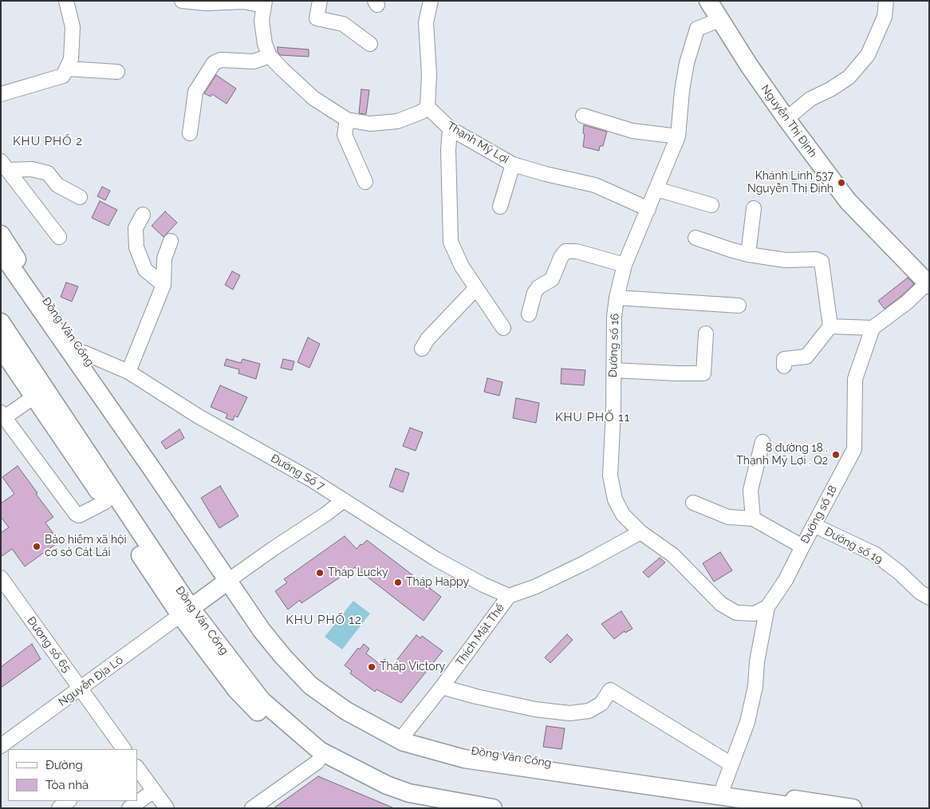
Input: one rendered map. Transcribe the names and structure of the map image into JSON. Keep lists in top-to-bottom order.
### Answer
{
  "streets": {
    "main road": ["Nguyễn Thị Định", "Đồng Văn Cống"],
    "street": [
      "Thạnh Mỹ Lợi",
      "Đường số 16",
      "Đường Số 7",
      "Đường số 18",
      "Đường số 19",
      "Thích Mật Thể",
      "Đương số 65",
      "Nguyễn Địa Lô"
    ]
  },
  "crossings": [
    ["Nguyễn Thị Định", "Đường số 16"],
    ["Thạnh Mỹ Lợi", "Đường số 16"],
    ["Đồng Văn Cống", "Đường Số 7"],
    ["Đồng Văn Cống", "Đường số 18"],
    ["Đồng Văn Cống", "Thích Mật Thể"],
    ["Đồng Văn Cống", "Nguyễn Địa Lô"],
    ["Đường số 16", "Đường số 18"],
    ["Đường số 16", "Thích Mật Thể"],
    ["Đường Số 7", "Thích Mật Thể"],
    ["Đường số 18", "Đường số 19"],
    ["Đương số 65", "Nguyễn Địa Lô"]
  ],
  "districts": ["KHU PHỐ 2", "KHU PHỐ 11", "KHU PHỐ 12"],
  "places": [
    "Khánh Linh 537 Nguyễn Thị Định",
    "8 đường 18 . Thạnh Mỹ Lợi . Q2",
    "Bảo hiểm xã hội cơ sở Cát Lái",
    "Tháp Lucky",
    "Tháp Happy",
    "Tháp Victory"
  ],
  "legend": ["Đường", "Tòa nhà"]
}
